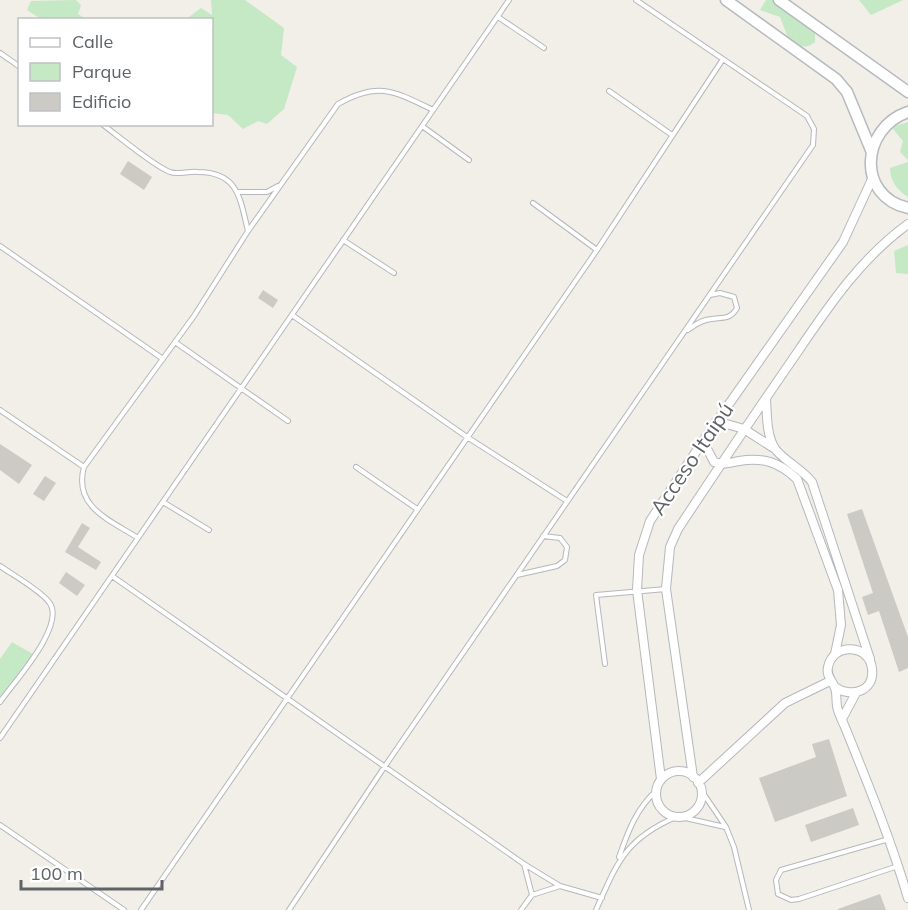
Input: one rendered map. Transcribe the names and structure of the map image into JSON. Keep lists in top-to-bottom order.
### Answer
{
  "streets": {
    "street": ["Acceso Itaipú"]
  },
  "legend": ["Calle", "Parque", "Edificio"],
  "scale_bar": "100 m"
}
